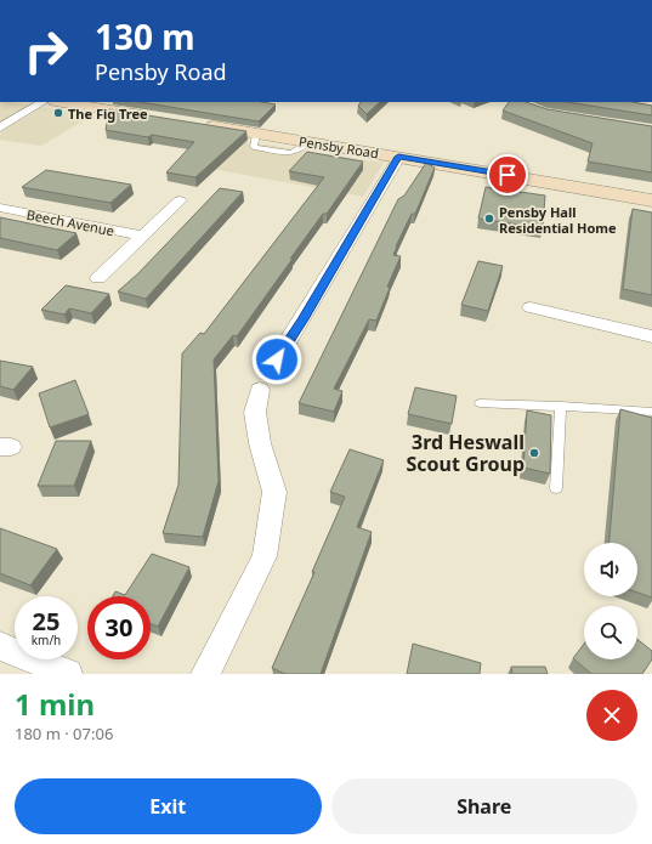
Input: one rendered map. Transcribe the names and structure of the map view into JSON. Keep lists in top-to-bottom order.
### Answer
{
  "streets": {
    "main road": ["Pensby Road"],
    "street": ["Beech Avenue"]
  },
  "places": ["The Fig Tree", "Pensby Hall Residential Home", "3rd Heswall Scout Group"],
  "page": {
    "turn": ["130 m", "Pensby Road"],
    "speed": "25 km/h",
    "limit": "30",
    "heading": ["1 min", "180 m · 07:06"],
    "buttons": ["Exit", "Share"]
  }
}
